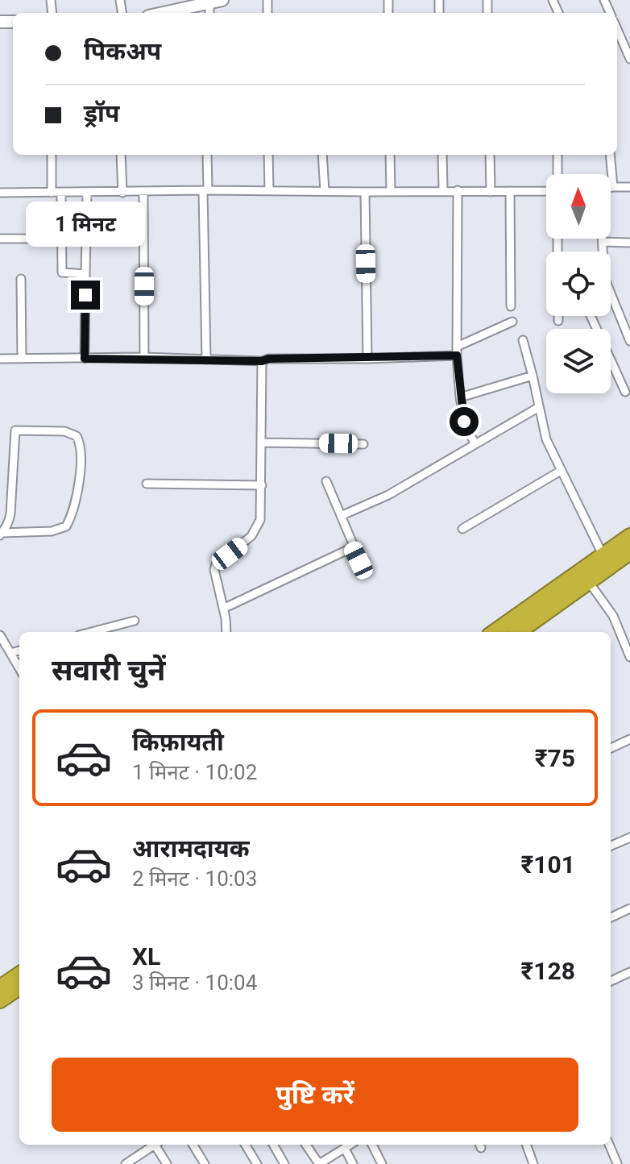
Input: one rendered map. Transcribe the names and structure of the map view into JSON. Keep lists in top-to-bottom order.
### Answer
{
  "north": "top",
  "page": {
    "banner": ["पिकअप", "ड्रॉप"],
    "bubble": "1 मिनट",
    "heading": "सवारी चुनें",
    "list": [
      {
        "name": "किफ़ायती",
        "note": "1 मिनट · 10:02",
        "value": "₹75"
      },
      {
        "name": "आरामदायक",
        "note": "2 मिनट · 10:03",
        "value": "₹101"
      },
      {
        "name": "XL",
        "note": "3 मिनट · 10:04",
        "value": "₹128"
      }
    ],
    "buttons": "पुष्टि करें"
  }
}
